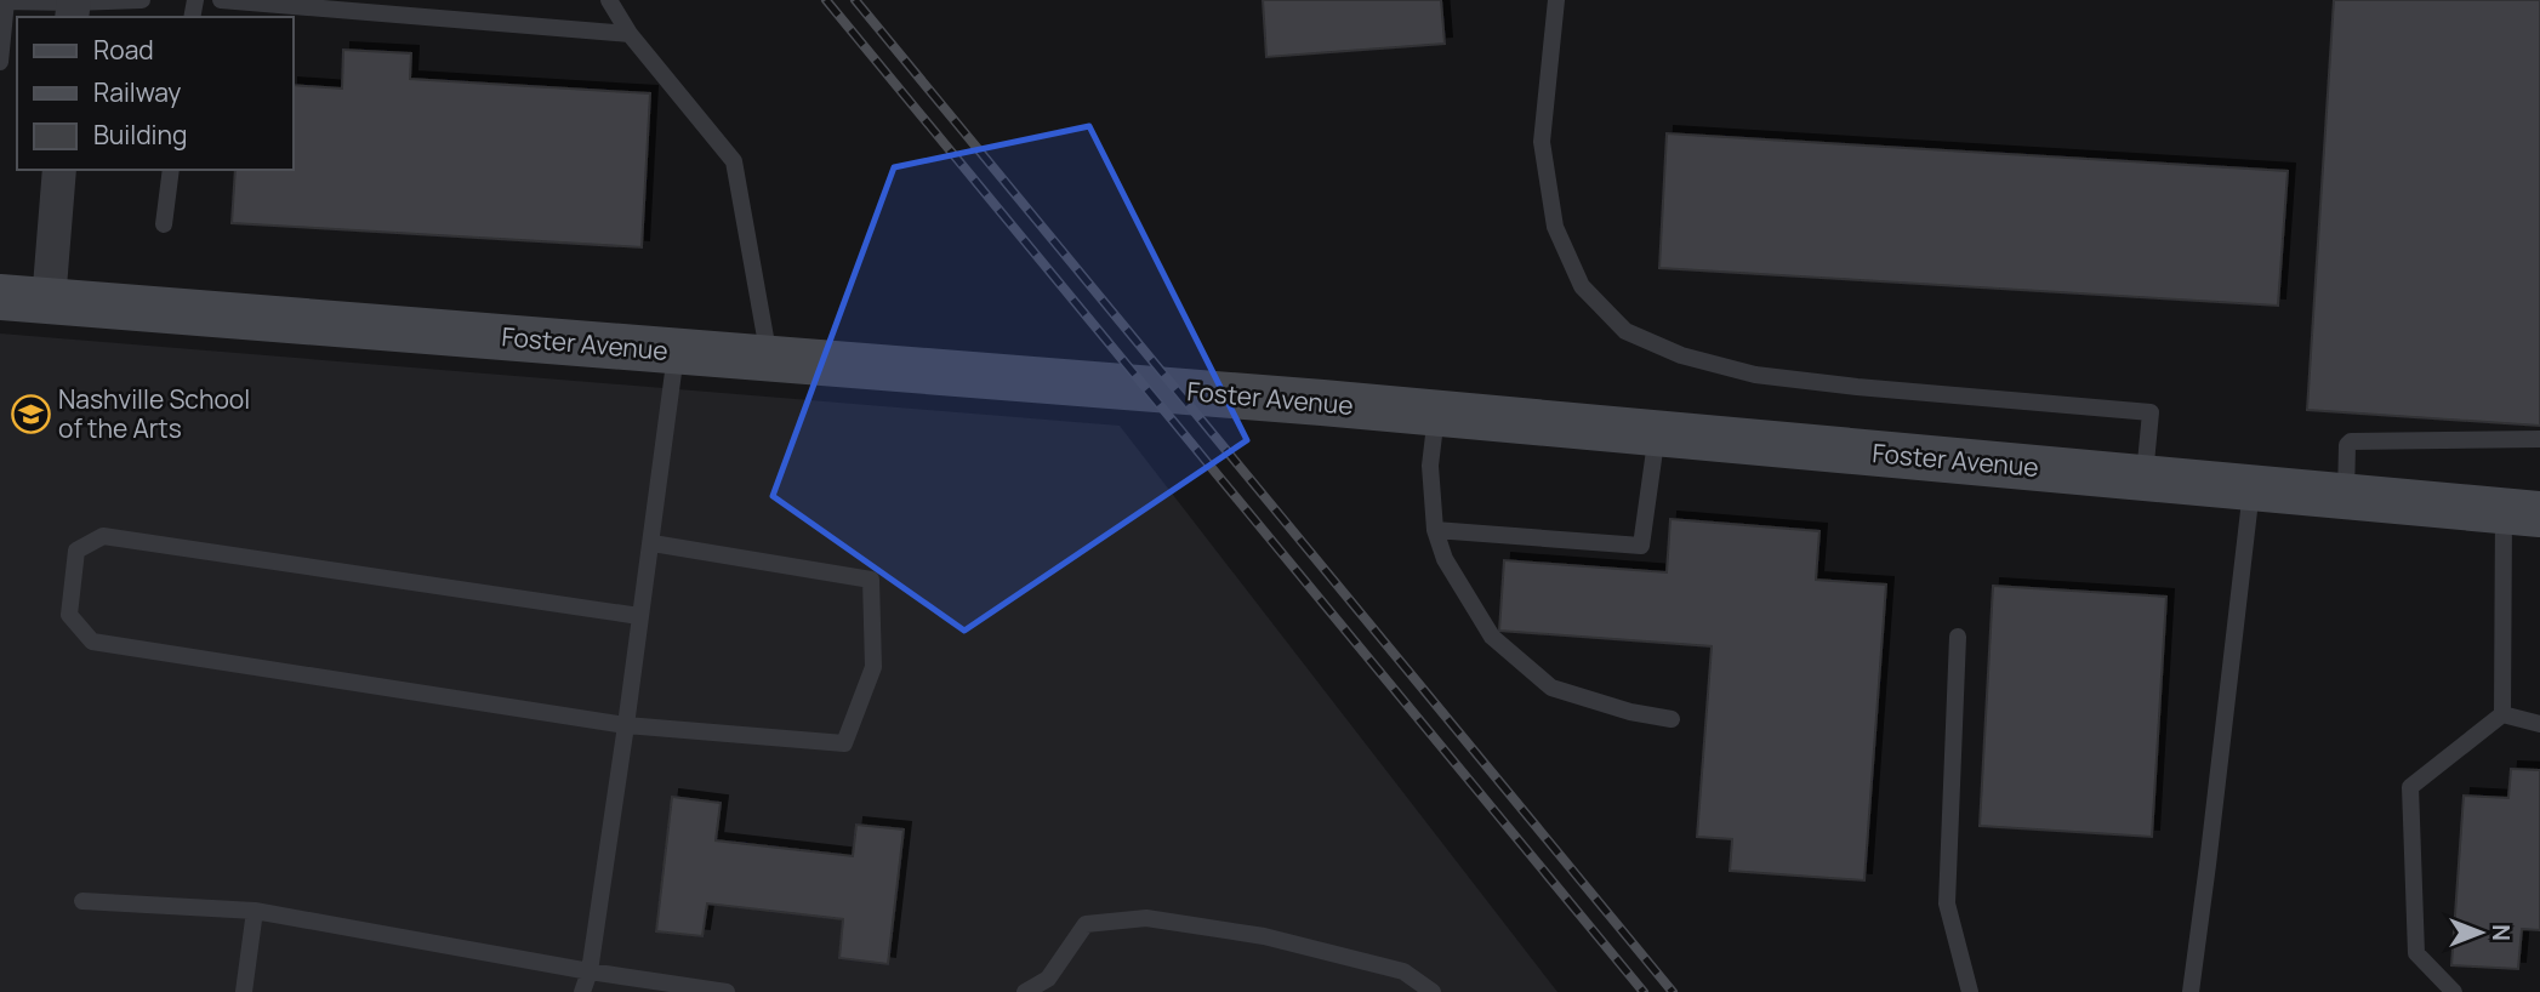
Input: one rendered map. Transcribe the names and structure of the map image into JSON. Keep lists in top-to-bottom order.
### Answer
{
  "streets": {
    "main road": ["Foster Avenue"]
  },
  "places": {
    "school or university": ["Nashville School of the Arts"]
  },
  "legend": ["Road", "Railway", "Building"],
  "north": "right"
}
